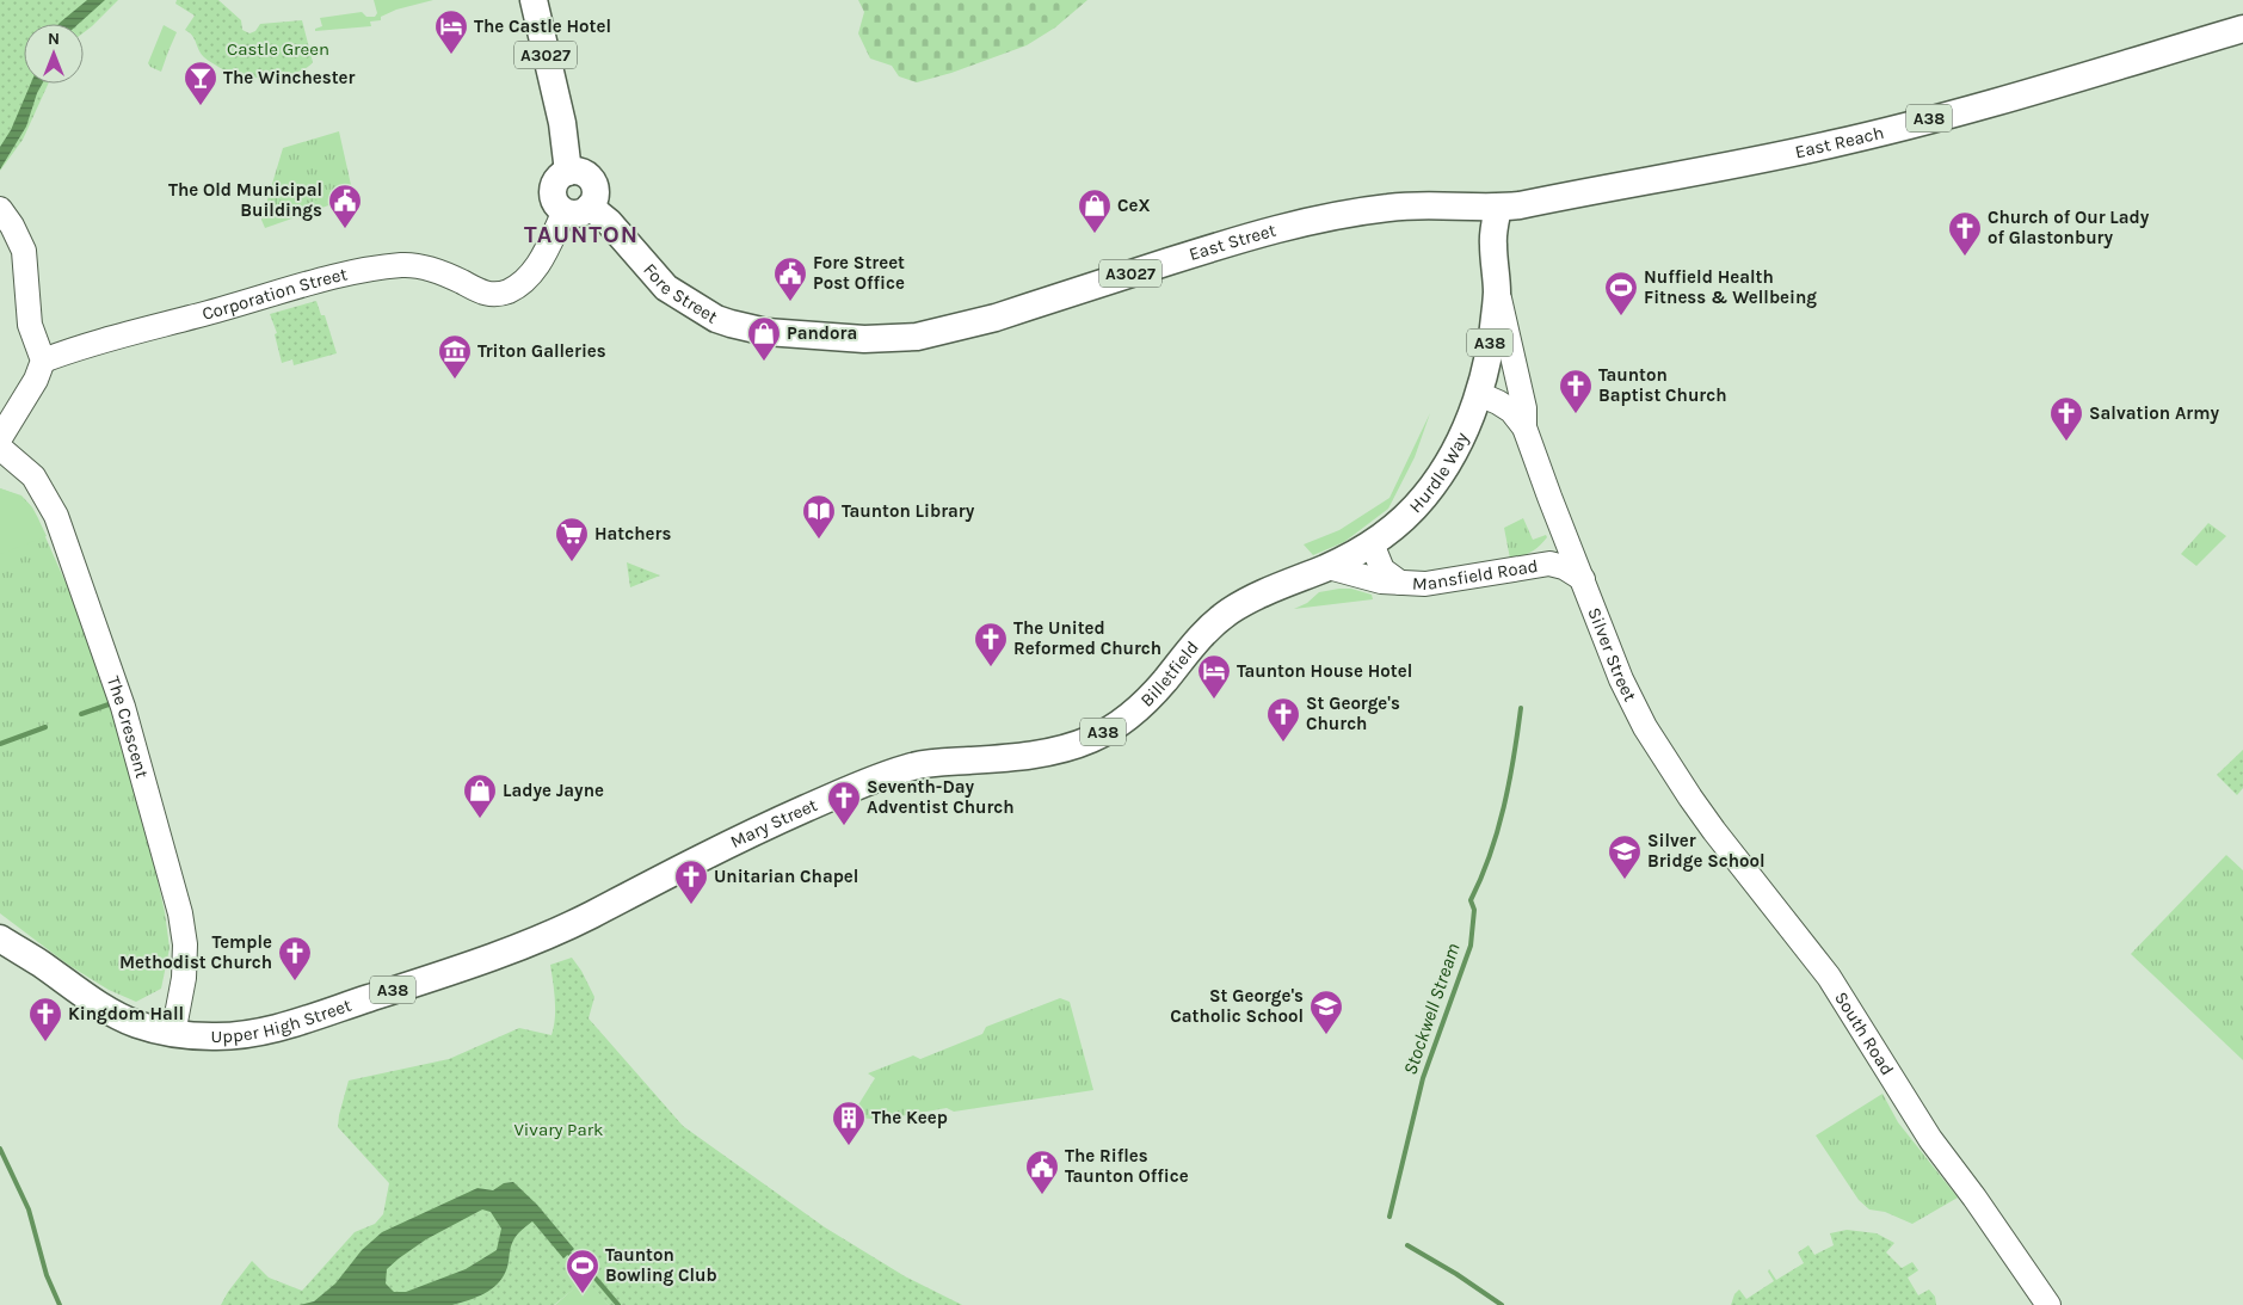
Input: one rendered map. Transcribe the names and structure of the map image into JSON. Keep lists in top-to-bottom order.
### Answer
{
  "streets": {
    "main road": [
      "A3027",
      "A38",
      "East Reach",
      "East Street",
      "Fore Street",
      "Corporation Street",
      "Hurdle Way",
      "Mansfield Road",
      "Silver Street",
      "Billetfield",
      "The Crescent",
      "Mary Street",
      "Upper High Street",
      "South Road"
    ]
  },
  "crossings": [
    ["A3027", "Fore Street"],
    ["A3027", "Corporation Street"],
    ["East Reach", "East Street"],
    ["East Reach", "Hurdle Way"],
    ["East Street", "Fore Street"],
    ["East Street", "Hurdle Way"],
    ["Fore Street", "Corporation Street"],
    ["Hurdle Way", "Mansfield Road"],
    ["Hurdle Way", "Silver Street"],
    ["Hurdle Way", "Billetfield"],
    ["Mansfield Road", "Silver Street"],
    ["Silver Street", "South Road"],
    ["Billetfield", "Mary Street"],
    ["The Crescent", "Upper High Street"],
    ["Mary Street", "Upper High Street"]
  ],
  "districts": ["TAUNTON"],
  "water": ["Stockwell Stream"],
  "parks": ["Castle Green", "Vivary Park"],
  "places": {
    "hotel": ["The Castle Hotel", "Taunton House Hotel"],
    "bar": ["The Winchester"],
    "public building": ["The Old Municipal Buildings", "Fore Street Post Office", "The Rifles Taunton Office"],
    "shop": ["CeX", "Pandora", "Ladye Jayne"],
    "church": [
      "Church of Our Lady of Glastonbury",
      "Taunton Baptist Church",
      "Salvation Army",
      "The United Reformed Church",
      "St George's Church",
      "Seventh-Day Adventist Church",
      "Unitarian Chapel",
      "Temple Methodist Church",
      "Kingdom Hall"
    ],
    "sports": ["Nuffield Health Fitness & Wellbeing", "Taunton Bowling Club"],
    "museum": ["Triton Galleries"],
    "library": ["Taunton Library"],
    "supermarket": ["Hatchers"],
    "school or university": ["Silver Bridge School", "St George's Catholic School"],
    "building": ["The Keep"]
  },
  "north": "top"
}
